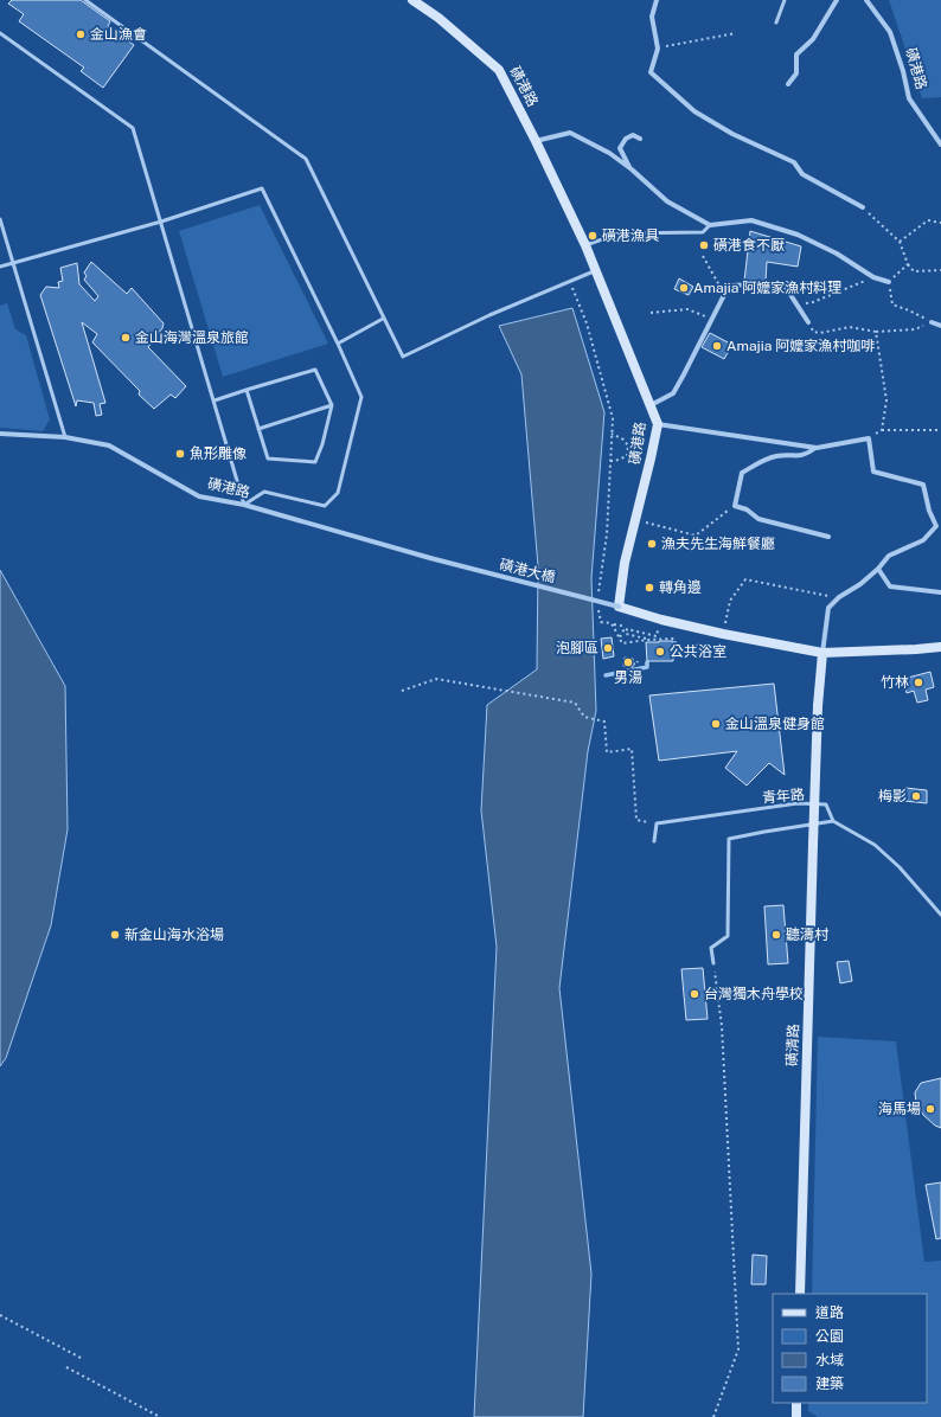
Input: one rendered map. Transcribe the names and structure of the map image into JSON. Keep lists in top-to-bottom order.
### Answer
{
  "streets": {
    "street": ["磺港路", "磺港大橋", "磺清路"],
    "lane": ["青年路"]
  },
  "crossings": [
    ["磺港路", "磺港大橋"]
  ],
  "places": [
    "金山漁會",
    "磺港漁具",
    "磺港食不厭",
    "Amajia 阿嬤家漁村料理",
    "金山海灣溫泉旅館",
    "Amajia 阿嬤家漁村咖啡",
    "魚形雕像",
    "漁夫先生海鮮餐廳",
    "轉角邊",
    "泡腳區",
    "公共浴室",
    "男湯",
    "竹林",
    "金山溫泉健身館",
    "梅影",
    "新金山海水浴場",
    "聽濤村",
    "台灣獨木舟學校",
    "海馬場"
  ],
  "legend": [
    "道路",
    "公園",
    "水域",
    "建築"
  ]
}
